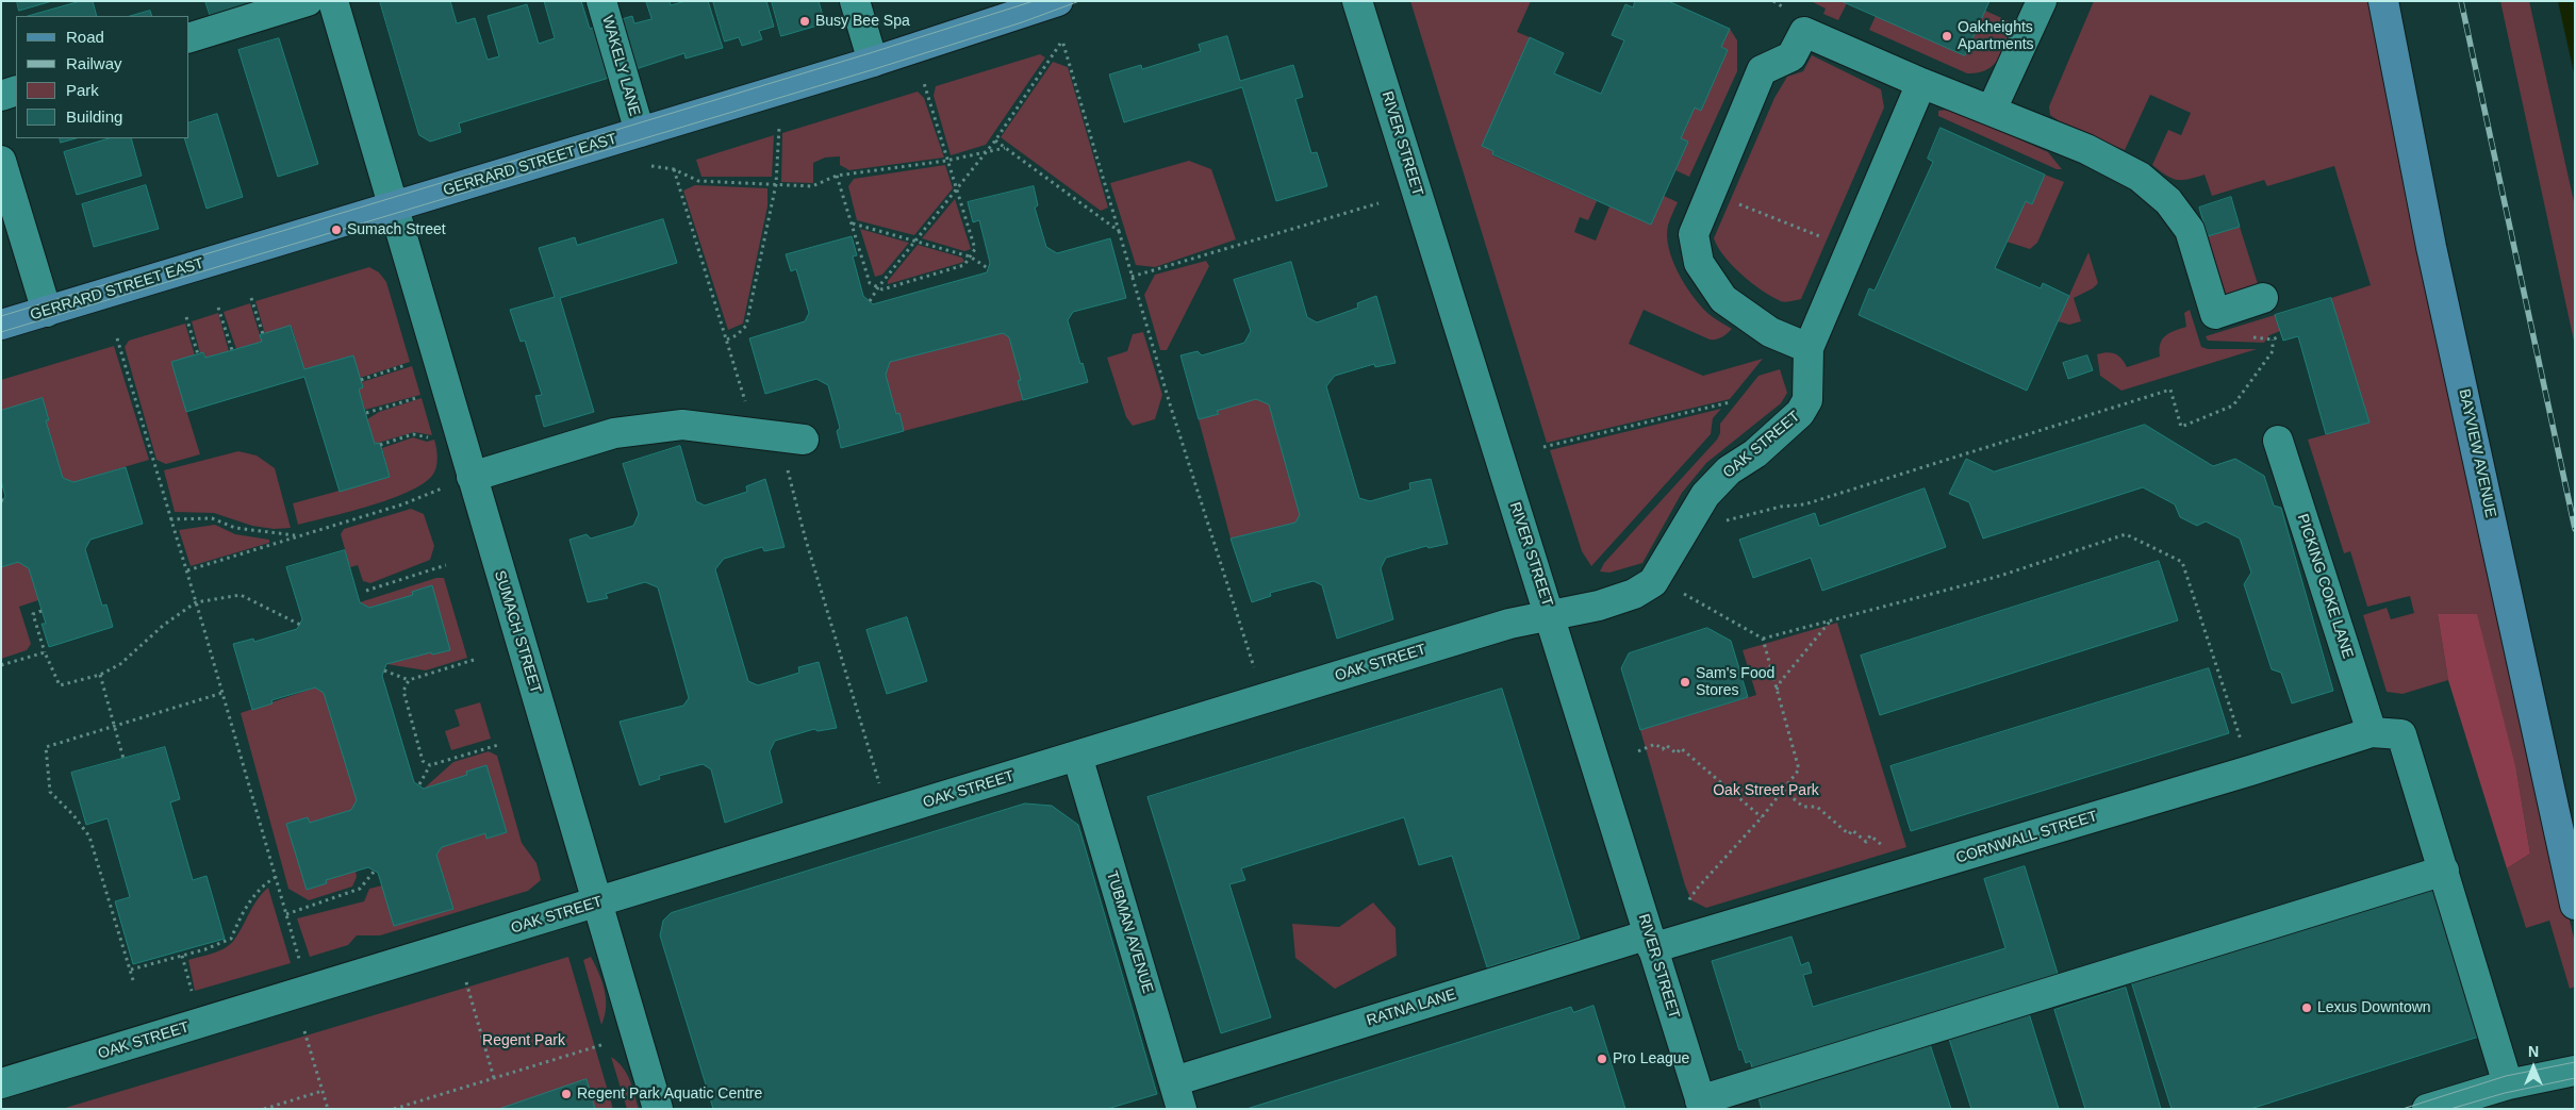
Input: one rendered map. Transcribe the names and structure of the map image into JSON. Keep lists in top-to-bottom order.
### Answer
{
  "streets": {
    "main road": ["GERRARD STREET EAST", "BAYVIEW AVENUE"],
    "street": [
      "WAKELY LANE",
      "RIVER STREET",
      "OAK STREET",
      "PICKING COKE LANE",
      "SUMACH STREET",
      "CORNWALL STREET",
      "TUBMAN AVENUE",
      "RATNA LANE"
    ]
  },
  "crossings": [
    ["WAKELY LANE", "GERRARD STREET EAST"],
    ["RIVER STREET", "OAK STREET"],
    ["RIVER STREET", "CORNWALL STREET"],
    ["RIVER STREET", "RATNA LANE"],
    ["GERRARD STREET EAST", "SUMACH STREET"],
    ["OAK STREET", "SUMACH STREET"],
    ["OAK STREET", "TUBMAN AVENUE"],
    ["PICKING COKE LANE", "CORNWALL STREET"],
    ["CORNWALL STREET", "RATNA LANE"],
    ["TUBMAN AVENUE", "RATNA LANE"]
  ],
  "parks": ["Oak Street Park", "Regent Park"],
  "places": [
    "Busy Bee Spa",
    "Oakheights Apartments",
    "Sumach Street",
    "Sam's Food Stores",
    "Lexus Downtown",
    "Pro League",
    "Regent Park Aquatic Centre"
  ],
  "legend": [
    "Road",
    "Railway",
    "Park",
    "Building"
  ],
  "north": "top"
}
